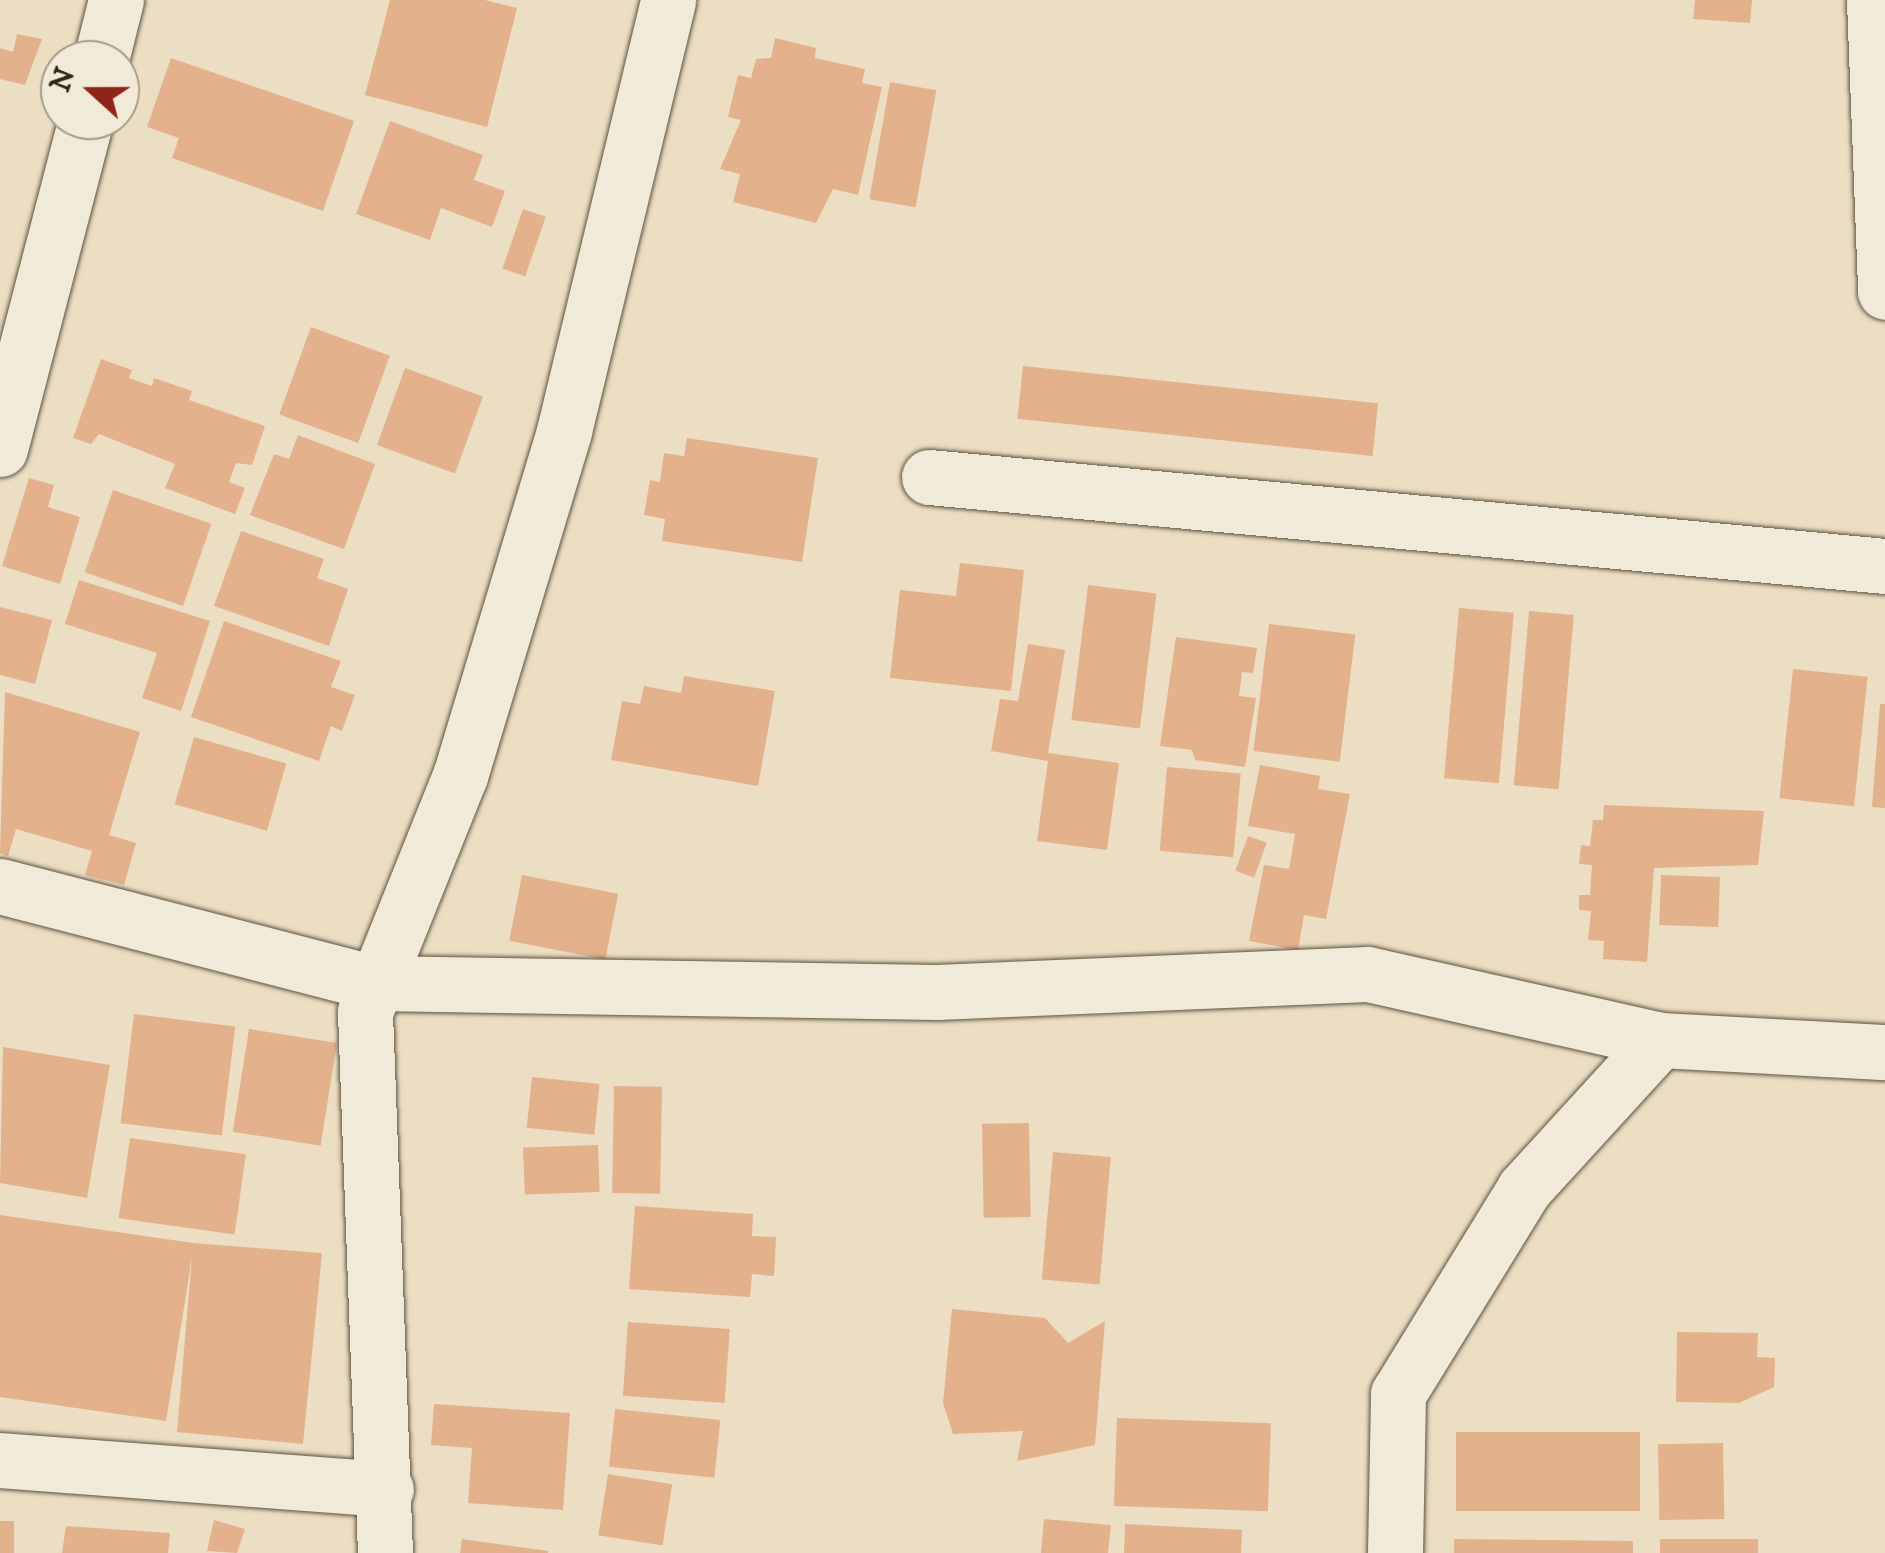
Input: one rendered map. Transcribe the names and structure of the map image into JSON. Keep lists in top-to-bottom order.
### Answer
{
  "north": "left"
}
